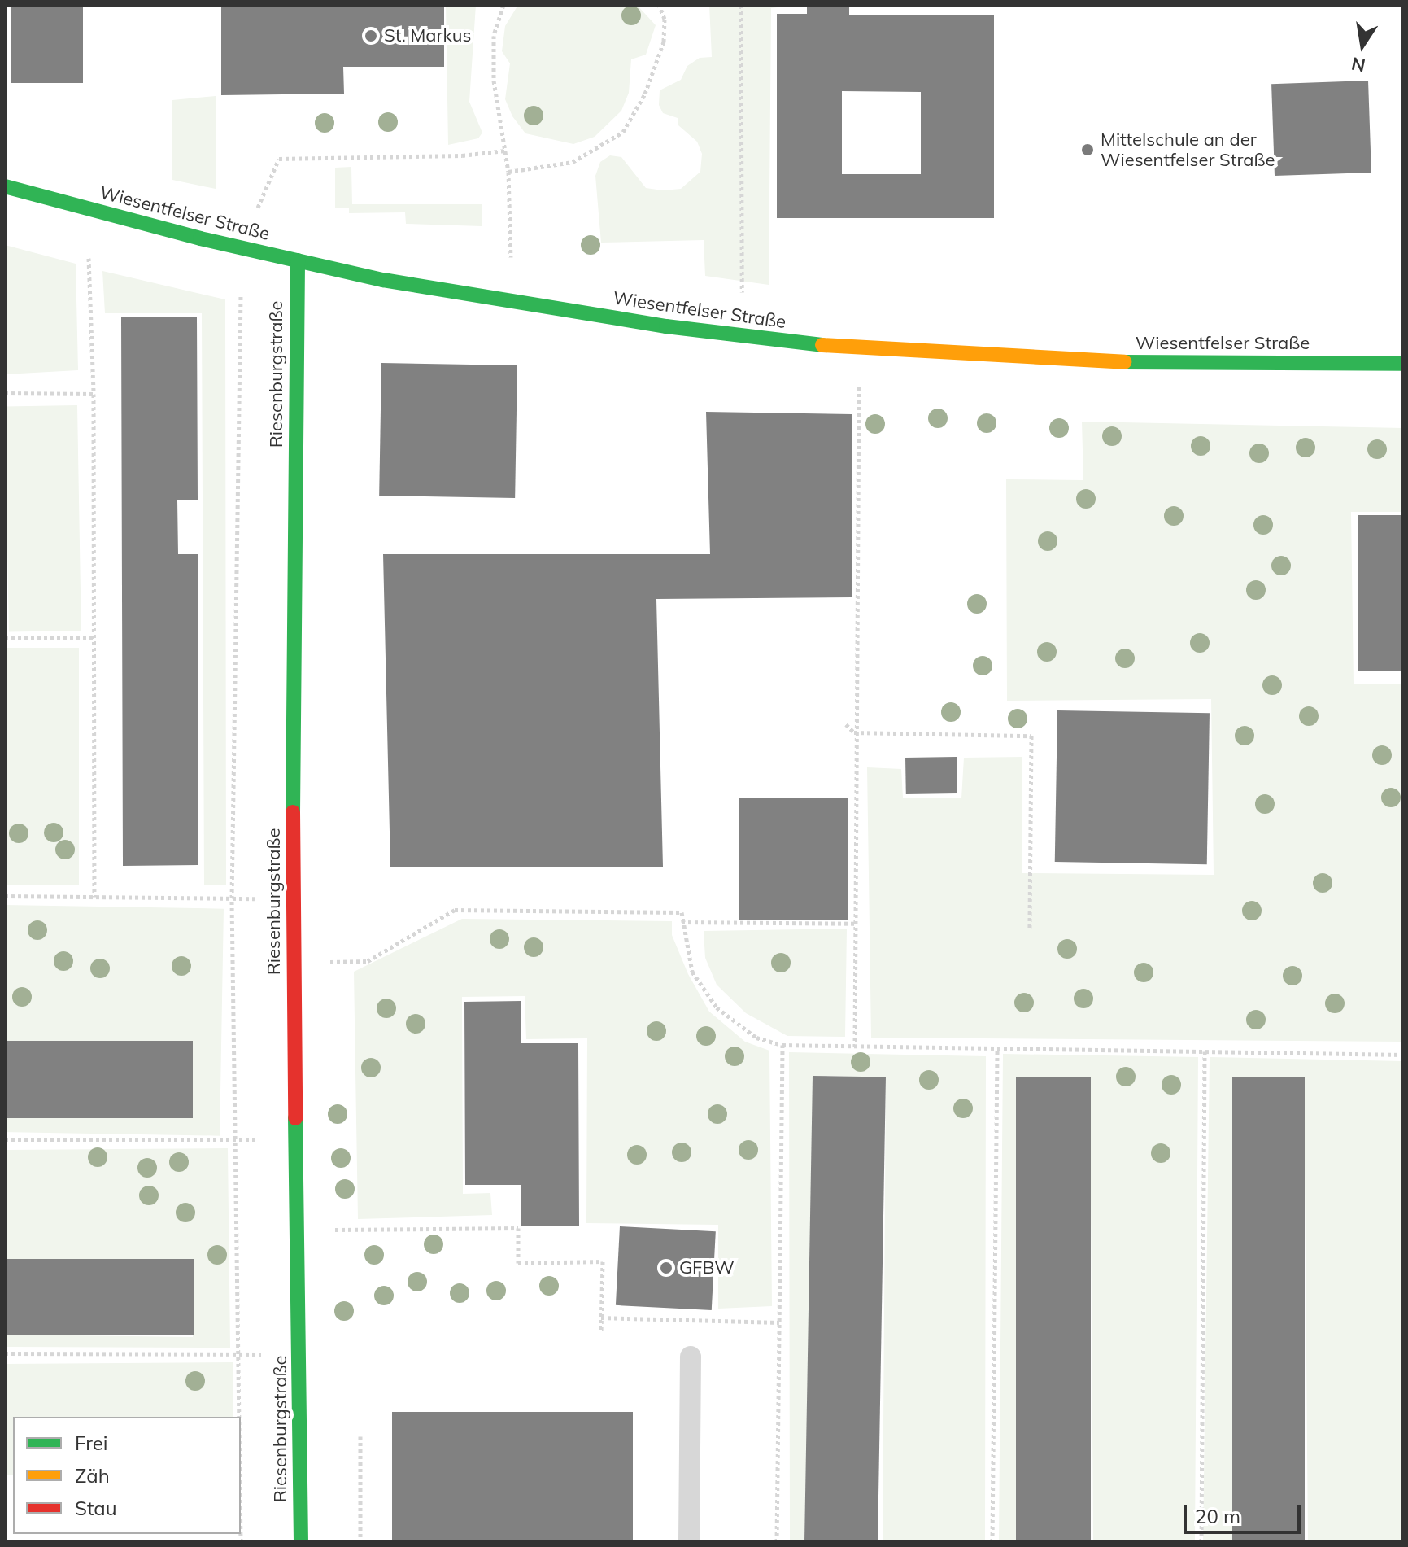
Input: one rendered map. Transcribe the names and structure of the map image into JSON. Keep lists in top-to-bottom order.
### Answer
{
  "streets": {
    "street": ["Wiesentfelser Straße", "Riesenburgstraße"]
  },
  "crossings": [
    ["Wiesentfelser Straße", "Riesenburgstraße"]
  ],
  "places": ["St. Markus", "Mittelschule an der Wiesentfelser Straße", "GFBW"],
  "legend": ["Frei", "Zäh", "Stau"],
  "scale_bar": "20 m",
  "north": "bottom"
}
